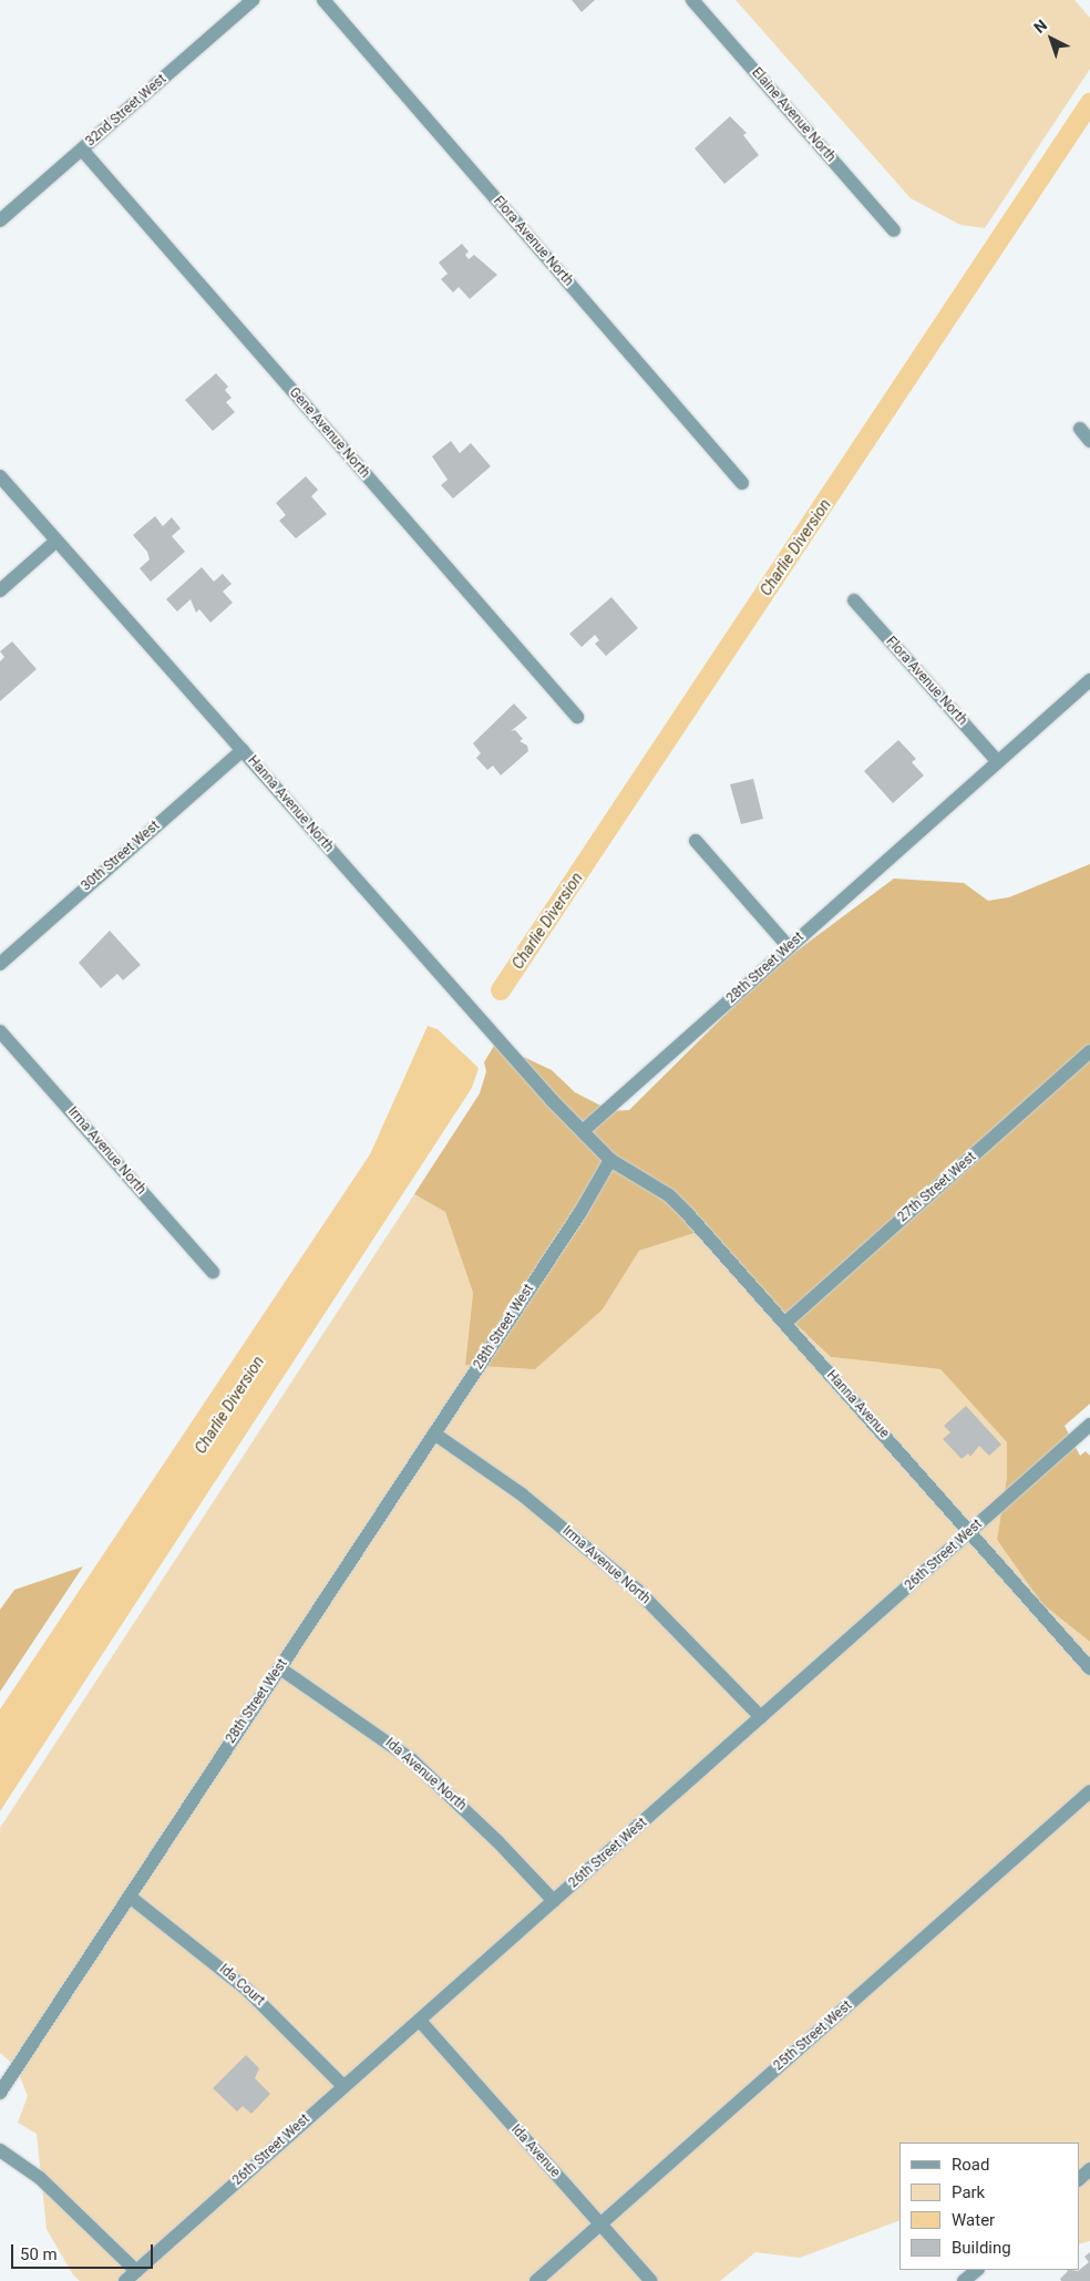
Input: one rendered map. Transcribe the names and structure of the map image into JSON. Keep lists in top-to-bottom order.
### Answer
{
  "streets": {
    "street": [
      "32nd Street West",
      "Elaine Avenue North",
      "Flora Avenue North",
      "Gene Avenue North",
      "Hanna Avenue North",
      "30th Street West",
      "28th Street West",
      "Irma Avenue North",
      "27th Street West",
      "Hanna Avenue",
      "26th Street West",
      "Ida Avenue North",
      "Ida Court",
      "25th Street West",
      "Ida Avenue"
    ]
  },
  "crossings": [
    ["32nd Street West", "Gene Avenue North"],
    ["Flora Avenue North", "28th Street West"],
    ["Hanna Avenue North", "30th Street West"],
    ["Hanna Avenue North", "28th Street West"],
    ["28th Street West", "Irma Avenue North"],
    ["28th Street West", "Hanna Avenue"],
    ["28th Street West", "Ida Avenue North"],
    ["28th Street West", "Ida Court"],
    ["Irma Avenue North", "26th Street West"],
    ["27th Street West", "Hanna Avenue"],
    ["Hanna Avenue", "26th Street West"],
    ["26th Street West", "Ida Avenue North"],
    ["26th Street West", "Ida Court"],
    ["26th Street West", "Ida Avenue"],
    ["25th Street West", "Ida Avenue"]
  ],
  "water": ["Charlie Diversion"],
  "legend": [
    "Road",
    "Park",
    "Water",
    "Building"
  ],
  "scale_bar": "50 m",
  "north": "top left"
}
